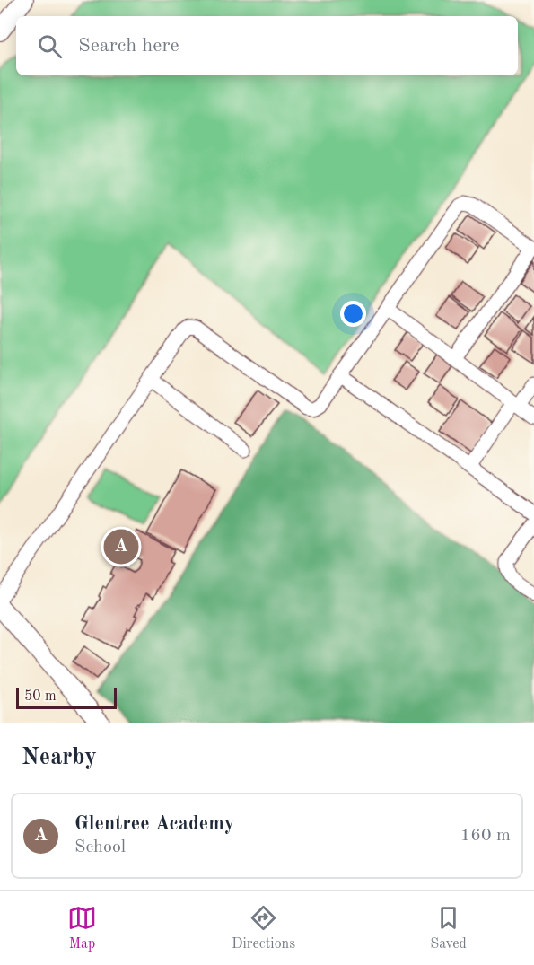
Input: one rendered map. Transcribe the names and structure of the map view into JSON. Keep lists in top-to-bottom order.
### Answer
{
  "scale_bar": "50 m",
  "page": {
    "search": "Search here",
    "pins": "A",
    "scale": "50 m",
    "heading": "Nearby",
    "list": [
      {
        "mark": "A",
        "name": "Glentree Academy",
        "note": "School",
        "value": "160 m"
      }
    ],
    "nav": ["Map", "Directions", "Saved"]
  }
}
